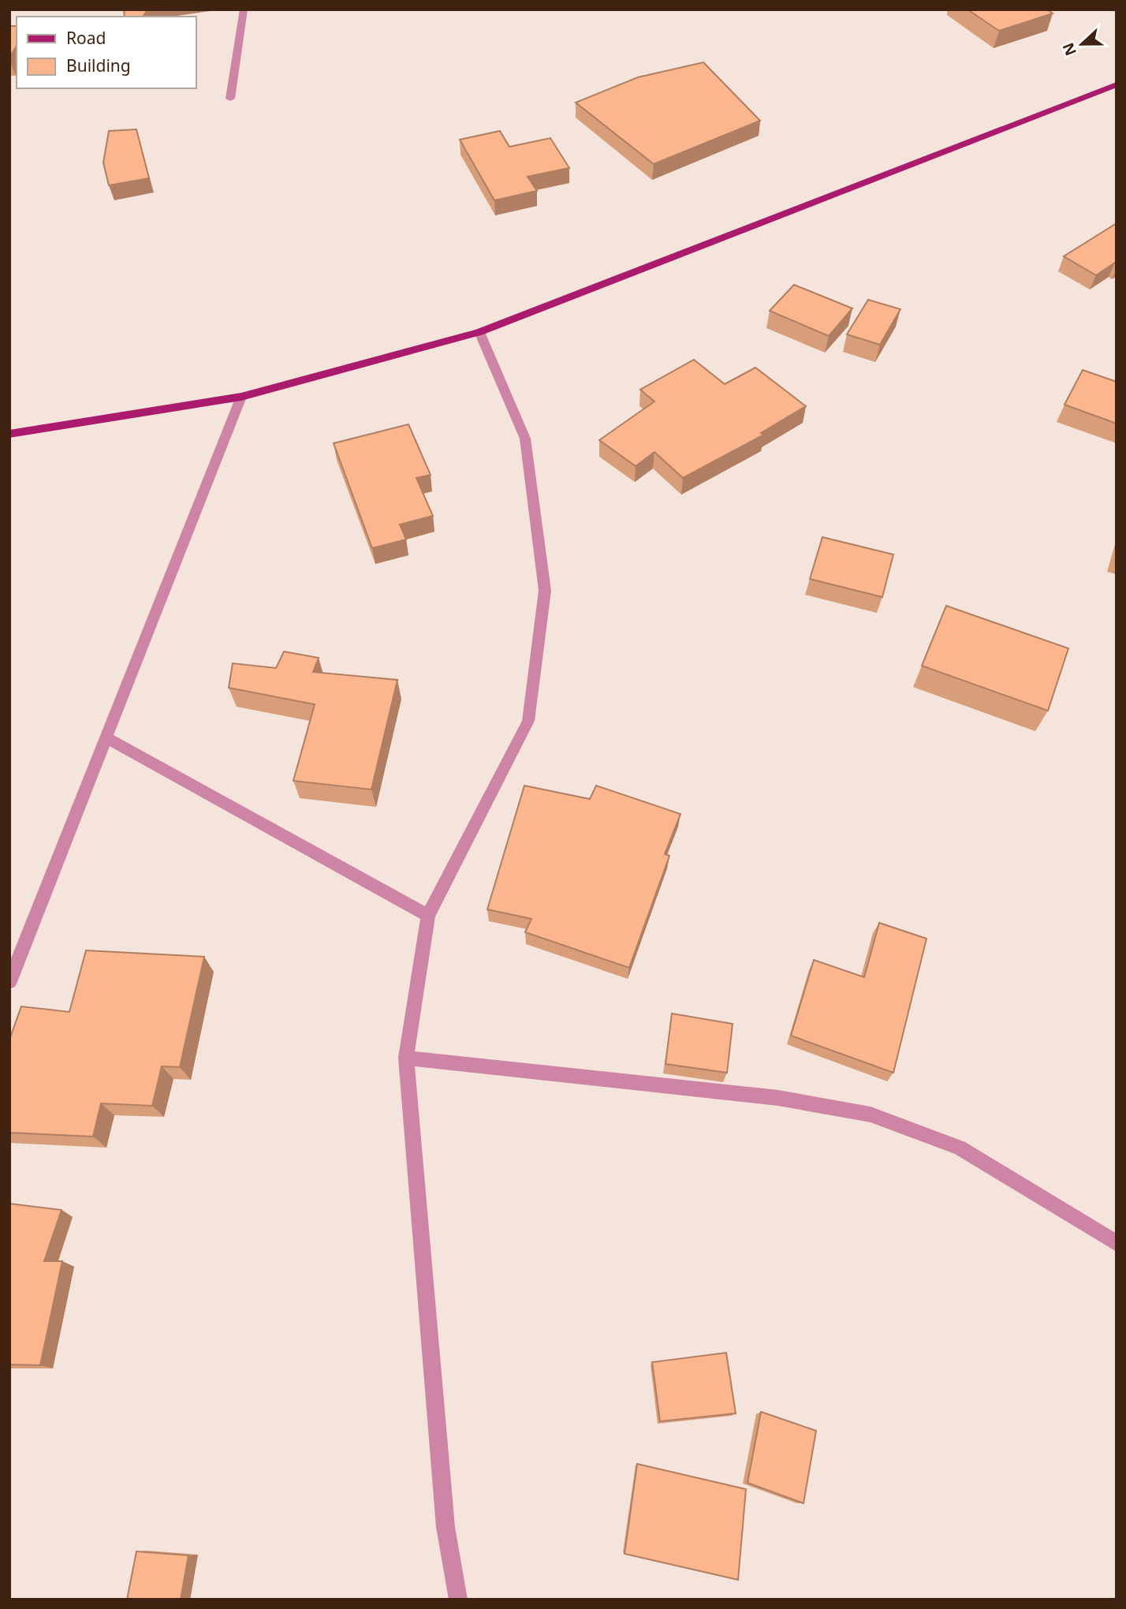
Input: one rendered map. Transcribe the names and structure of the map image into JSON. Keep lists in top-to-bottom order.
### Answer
{
  "legend": ["Road", "Building"],
  "north": "left"
}
